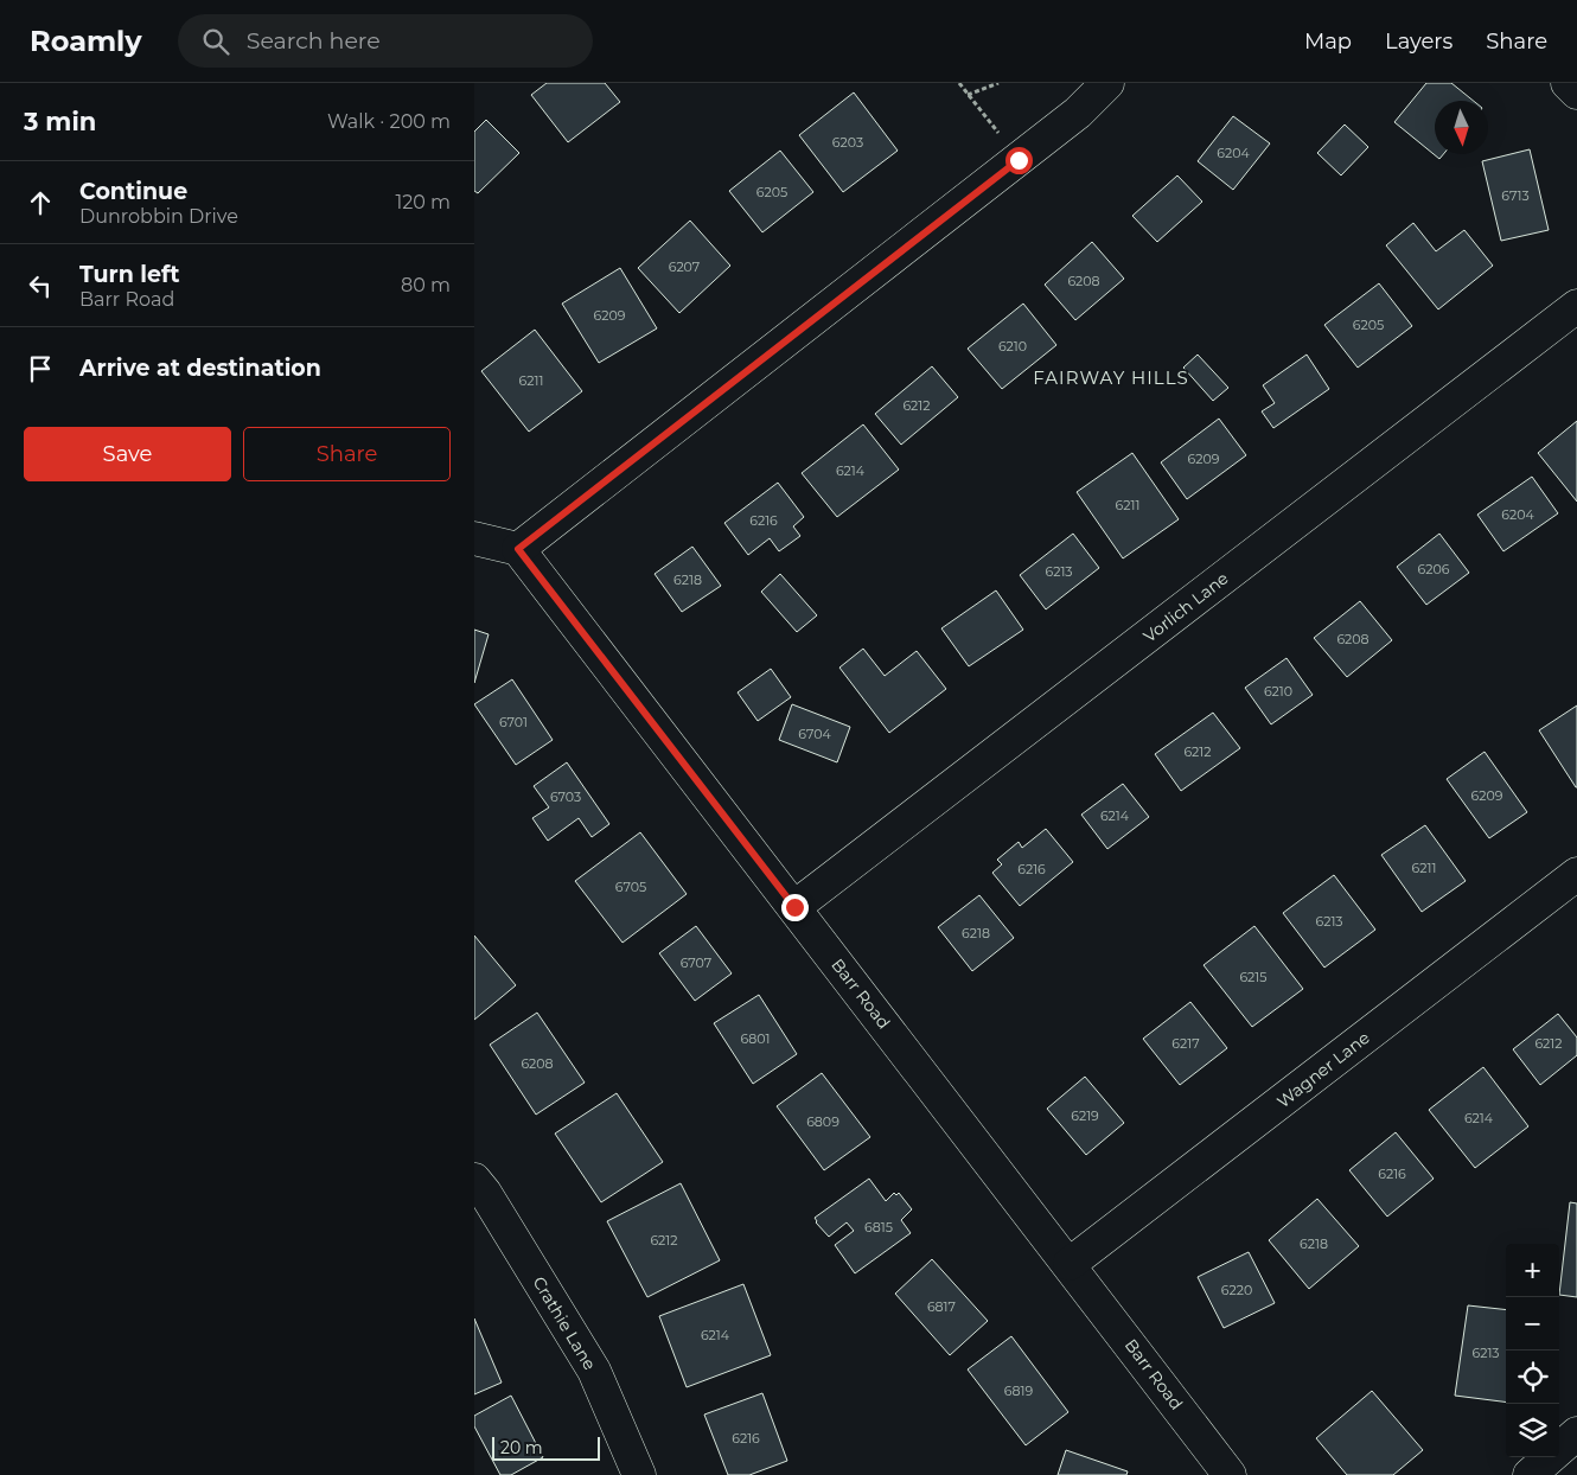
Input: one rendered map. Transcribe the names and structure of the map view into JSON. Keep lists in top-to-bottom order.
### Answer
{
  "streets": {
    "street": [
      "Vorlich Lane",
      "Barr Road",
      "Wagner Lane",
      "Crathie Lane"
    ]
  },
  "crossings": [
    ["Vorlich Lane", "Barr Road"],
    ["Barr Road", "Wagner Lane"]
  ],
  "districts": ["FAIRWAY HILLS"],
  "house_numbers": [
    "6203",
    "6204",
    "6205",
    "6713",
    "6207",
    "6208",
    "6209",
    "6205",
    "6210",
    "6211",
    "6212",
    "6209",
    "6214",
    "6211",
    "6204",
    "6216",
    "6206",
    "6213",
    "6218",
    "6208",
    "6210",
    "6701",
    "6704",
    "6212",
    "6209",
    "6703",
    "6214",
    "6211",
    "6216",
    "6705",
    "6213",
    "6218",
    "6707",
    "6215",
    "6801",
    "6217",
    "6212",
    "6208",
    "6219",
    "6214",
    "6809",
    "6216",
    "6815",
    "6212",
    "6218",
    "6220",
    "6817",
    "6214",
    "6213",
    "6819",
    "6216"
  ],
  "scale_bar": "20 m",
  "north": "bottom",
  "page": {
    "header": "Roamly",
    "search": "Search here",
    "nav": ["Map", "Layers", "Share"],
    "heading": ["3 min", "Walk · 200 m"],
    "list": [
      ["Continue", "Dunrobbin Drive", "120 m"],
      ["Turn left", "Barr Road", "80 m"],
      "Arrive at destination"
    ],
    "buttons": ["Save", "Share"],
    "map_buttons": ["+", "−"],
    "scale": "20 m"
  }
}
